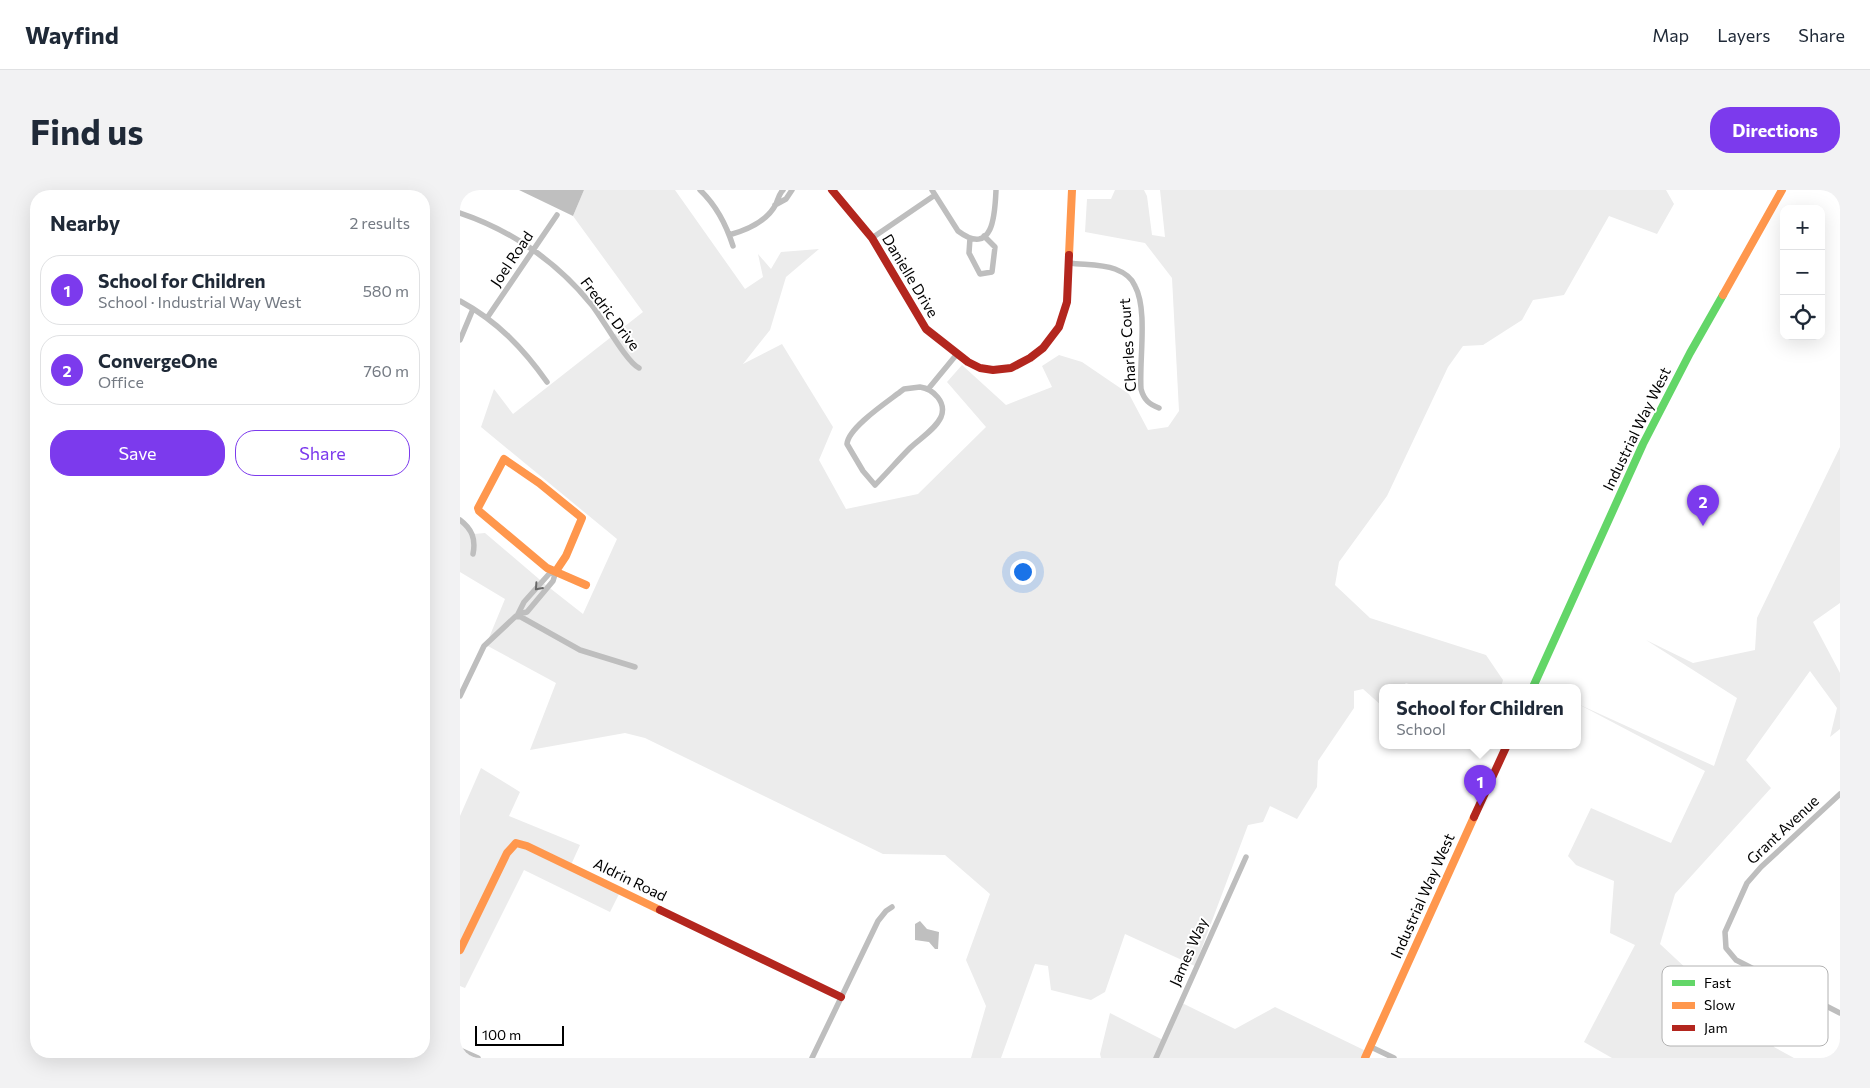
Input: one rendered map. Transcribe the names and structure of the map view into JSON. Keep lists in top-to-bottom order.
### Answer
{
  "streets": {
    "street": [
      "Joel Road",
      "Danielle Drive",
      "Fredric Drive",
      "Charles Court",
      "Industrial Way West",
      "Grant Avenue",
      "Aldrin Road",
      "James Way"
    ]
  },
  "crossings": [
    ["Joel Road", "Fredric Drive"],
    ["Danielle Drive", "Charles Court"]
  ],
  "legend": ["Fast", "Slow", "Jam"],
  "scale_bar": "100 m",
  "page": {
    "header": "Wayfind",
    "nav": ["Map", "Layers", "Share"],
    "buttons": [
      "Directions",
      ["Save", "Share"]
    ],
    "title": "Find us",
    "heading": ["Nearby", "2 results"],
    "map_buttons": ["+", "−"],
    "list": [
      {
        "mark": "1",
        "name": "School for Children",
        "note": "School · Industrial Way West",
        "value": "580 m"
      },
      {
        "mark": "2",
        "name": "ConvergeOne",
        "note": "Office",
        "value": "760 m"
      }
    ],
    "pins": ["2", "1"],
    "popup": ["School for Children", "School"],
    "scale": "100 m"
  }
}
